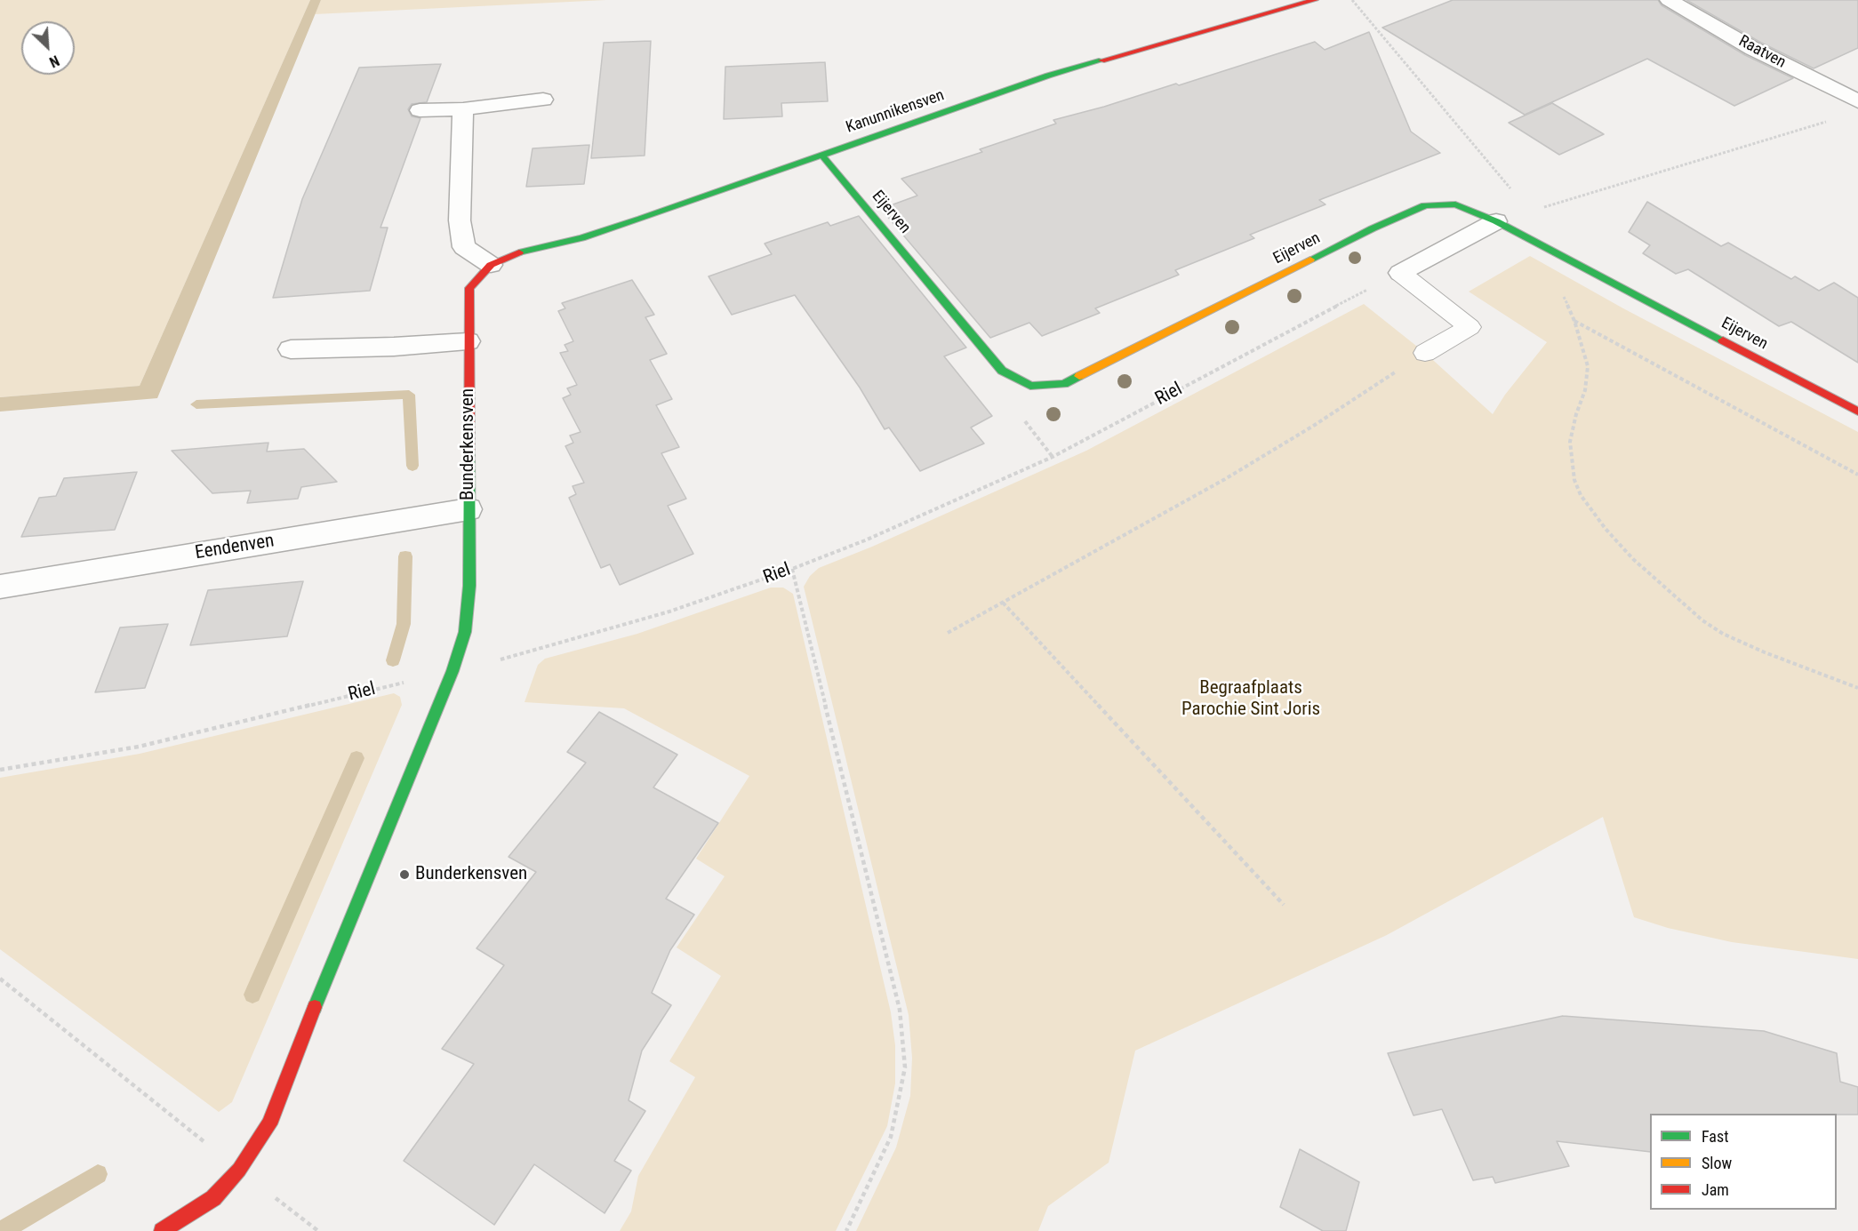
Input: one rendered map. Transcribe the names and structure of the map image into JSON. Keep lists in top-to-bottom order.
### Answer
{
  "streets": {
    "street": [
      "Raatven",
      "Kanunnikensven",
      "Eijerven",
      "Bunderkensven",
      "Eendenven"
    ],
    "path": ["Riel"]
  },
  "crossings": [
    ["Kanunnikensven", "Eijerven"],
    ["Kanunnikensven", "Bunderkensven"],
    ["Riel", "Bunderkensven"],
    ["Bunderkensven", "Eendenven"]
  ],
  "parks": ["Begraafplaats Parochie Sint Joris"],
  "places": ["Bunderkensven"],
  "legend": ["Fast", "Slow", "Jam"],
  "north": "bottom right"
}
